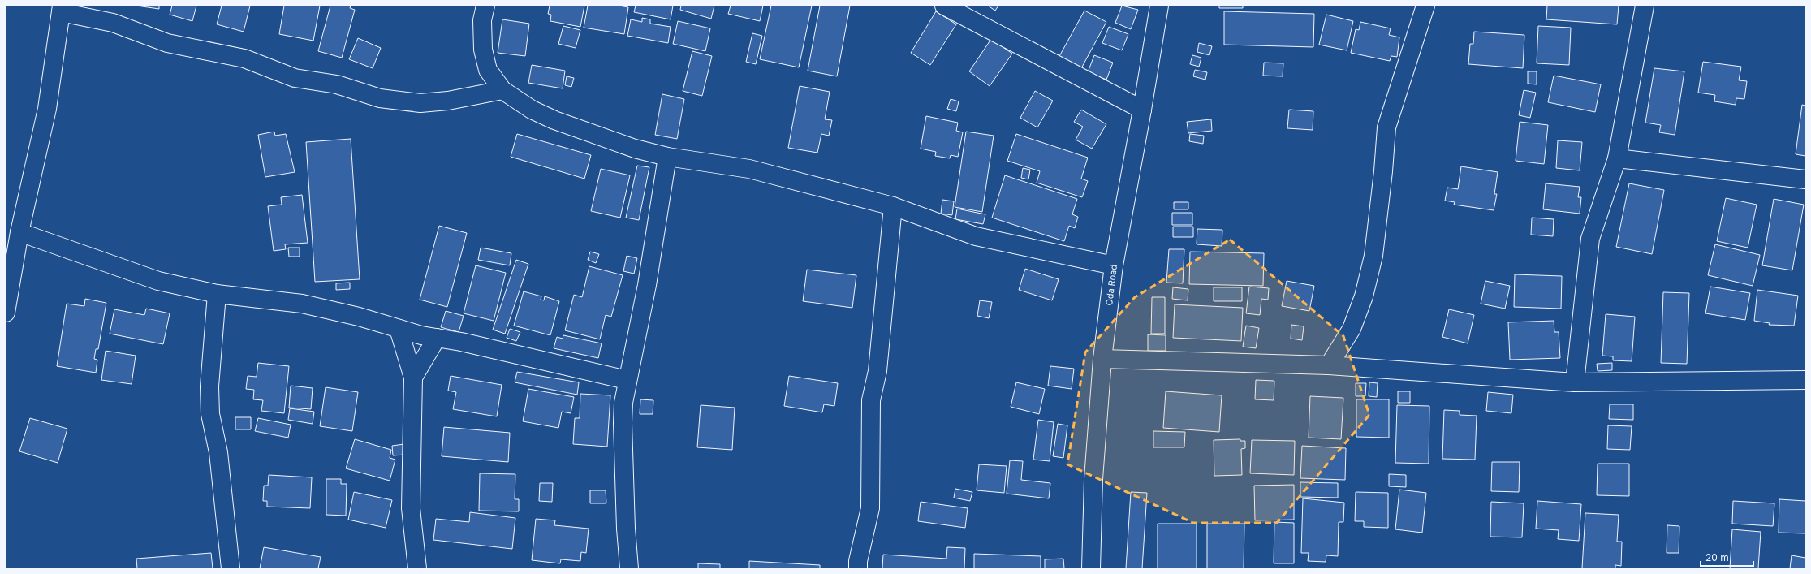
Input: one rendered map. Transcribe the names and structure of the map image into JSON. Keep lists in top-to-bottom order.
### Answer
{
  "streets": {
    "street": ["Oda Road"]
  },
  "scale_bar": "20 m"
}
